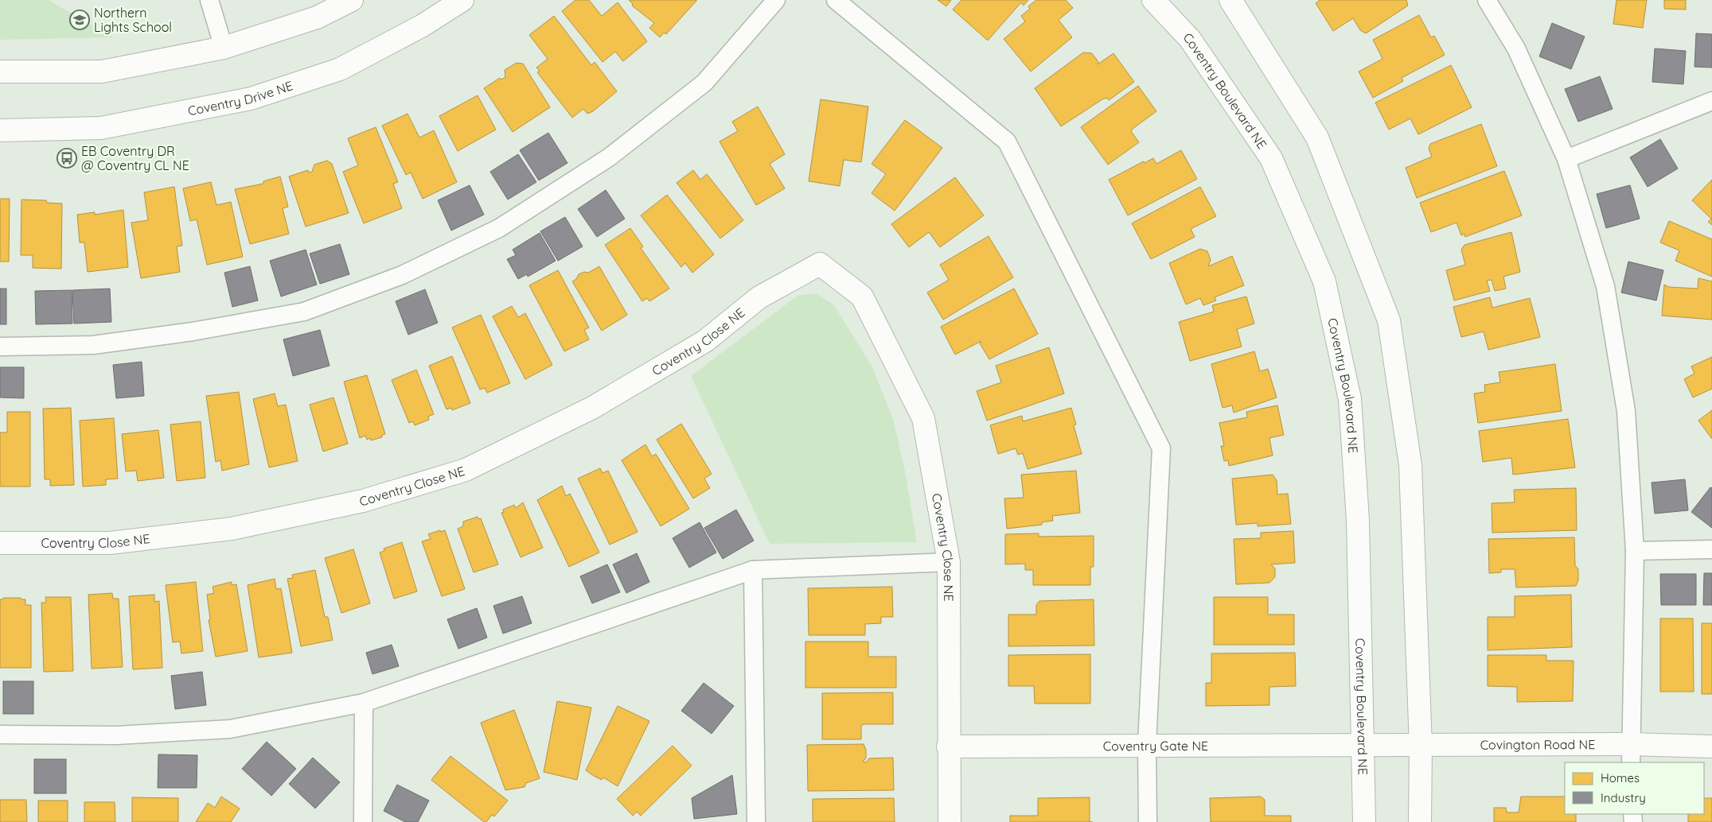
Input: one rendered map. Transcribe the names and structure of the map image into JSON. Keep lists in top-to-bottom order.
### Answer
{
  "streets": {
    "street": [
      "Coventry Boulevard NE",
      "Coventry Drive NE",
      "Coventry Close NE",
      "Coventry Gate NE",
      "Covington Road NE"
    ]
  },
  "crossings": [
    ["Coventry Boulevard NE", "Coventry Gate NE"],
    ["Coventry Boulevard NE", "Covington Road NE"],
    ["Coventry Close NE", "Coventry Gate NE"],
    ["Coventry Gate NE", "Covington Road NE"]
  ],
  "places": {
    "school or university": ["Northern Lights School"],
    "bus stop": ["EB Coventry DR @ Coventry CL NE"]
  },
  "legend": ["Homes", "Industry"]
}
